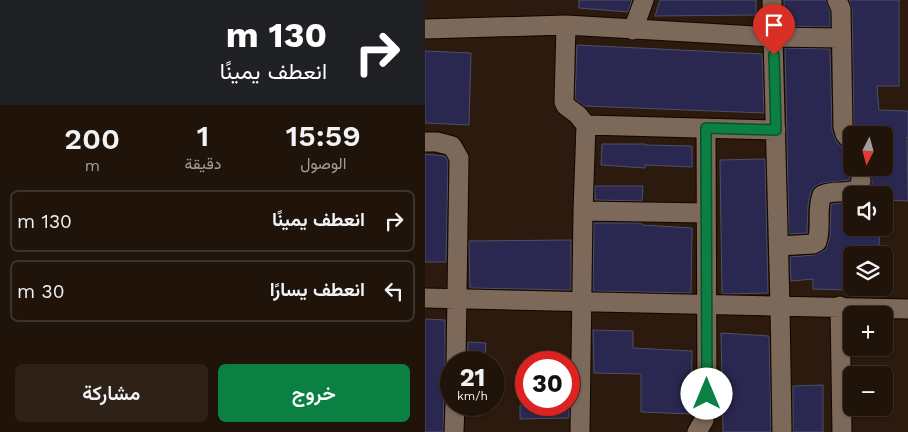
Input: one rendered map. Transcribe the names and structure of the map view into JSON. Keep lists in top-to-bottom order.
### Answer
{
  "north": "bottom",
  "page": {
    "turn": ["130 m", "انعطف يمينًا"],
    "eta": [
      "15:59",
      "الوصول",
      "1",
      "دقيقة",
      "200",
      "m"
    ],
    "map_buttons": ["+", "−"],
    "list": [
      {
        "name": "انعطف يمينًا",
        "value": "130 m"
      },
      {
        "name": "انعطف يسارًا",
        "value": "30 m"
      }
    ],
    "speed": "21 km/h",
    "limit": "30",
    "buttons": ["خروج", "مشاركة"]
  }
}
